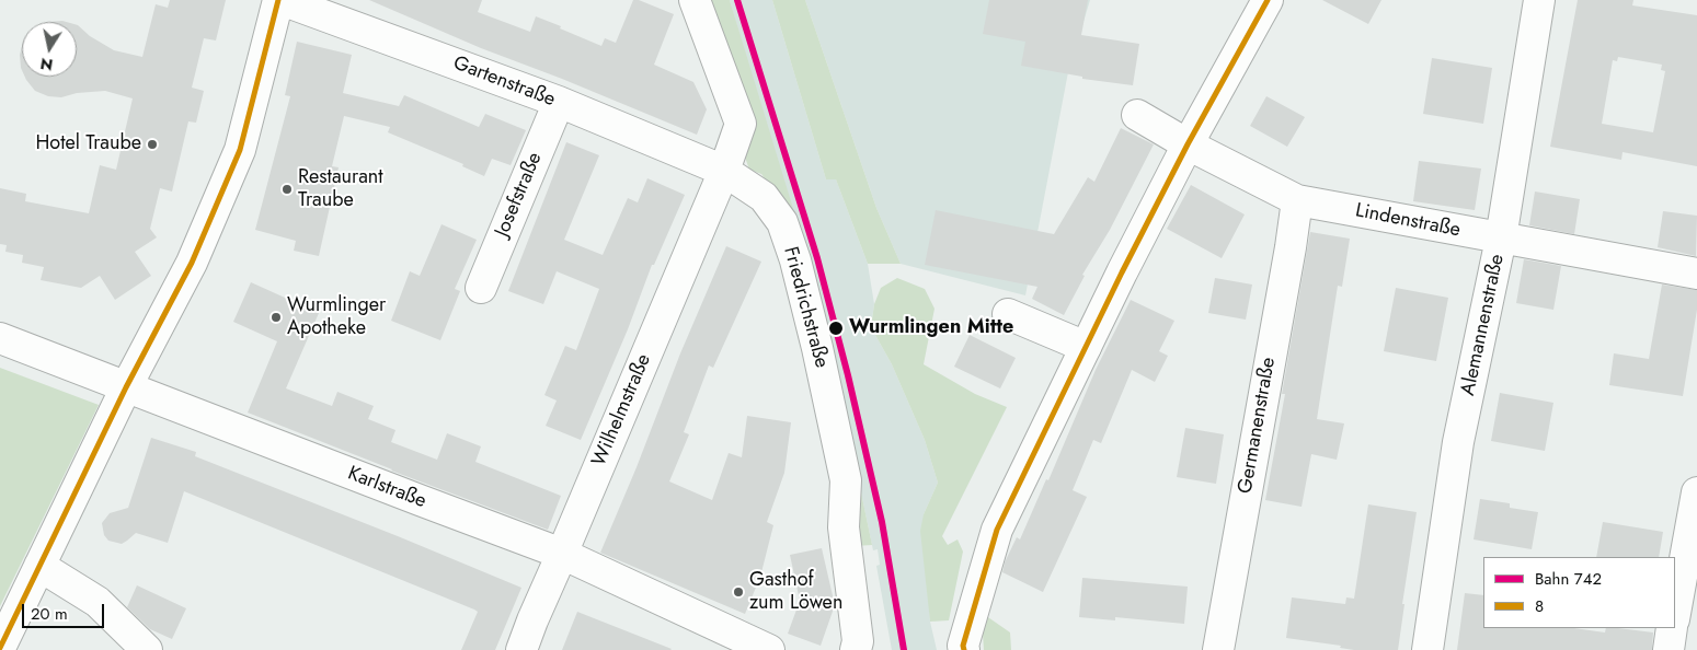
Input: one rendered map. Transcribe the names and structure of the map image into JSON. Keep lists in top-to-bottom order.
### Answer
{
  "streets": {
    "street": [
      "Gartenstraße",
      "Josefstraße",
      "Lindenstraße",
      "Friedrichstraße",
      "Alemannenstraße",
      "Wilhelmstraße",
      "Germanenstraße",
      "Karlstraße"
    ]
  },
  "crossings": [
    ["Gartenstraße", "Josefstraße"],
    ["Gartenstraße", "Friedrichstraße"],
    ["Gartenstraße", "Wilhelmstraße"],
    ["Lindenstraße", "Alemannenstraße"],
    ["Lindenstraße", "Germanenstraße"],
    ["Friedrichstraße", "Wilhelmstraße"],
    ["Wilhelmstraße", "Karlstraße"]
  ],
  "places": [
    "Hotel Traube",
    "Restaurant Traube",
    "Wurmlinger Apotheke",
    "Wurmlingen Mitte",
    "Gasthof zum Löwen"
  ],
  "lines": ["rail line 742", "transit line 8"],
  "legend": ["Bahn 742", "8"],
  "scale_bar": "20 m",
  "north": "bottom"
}
